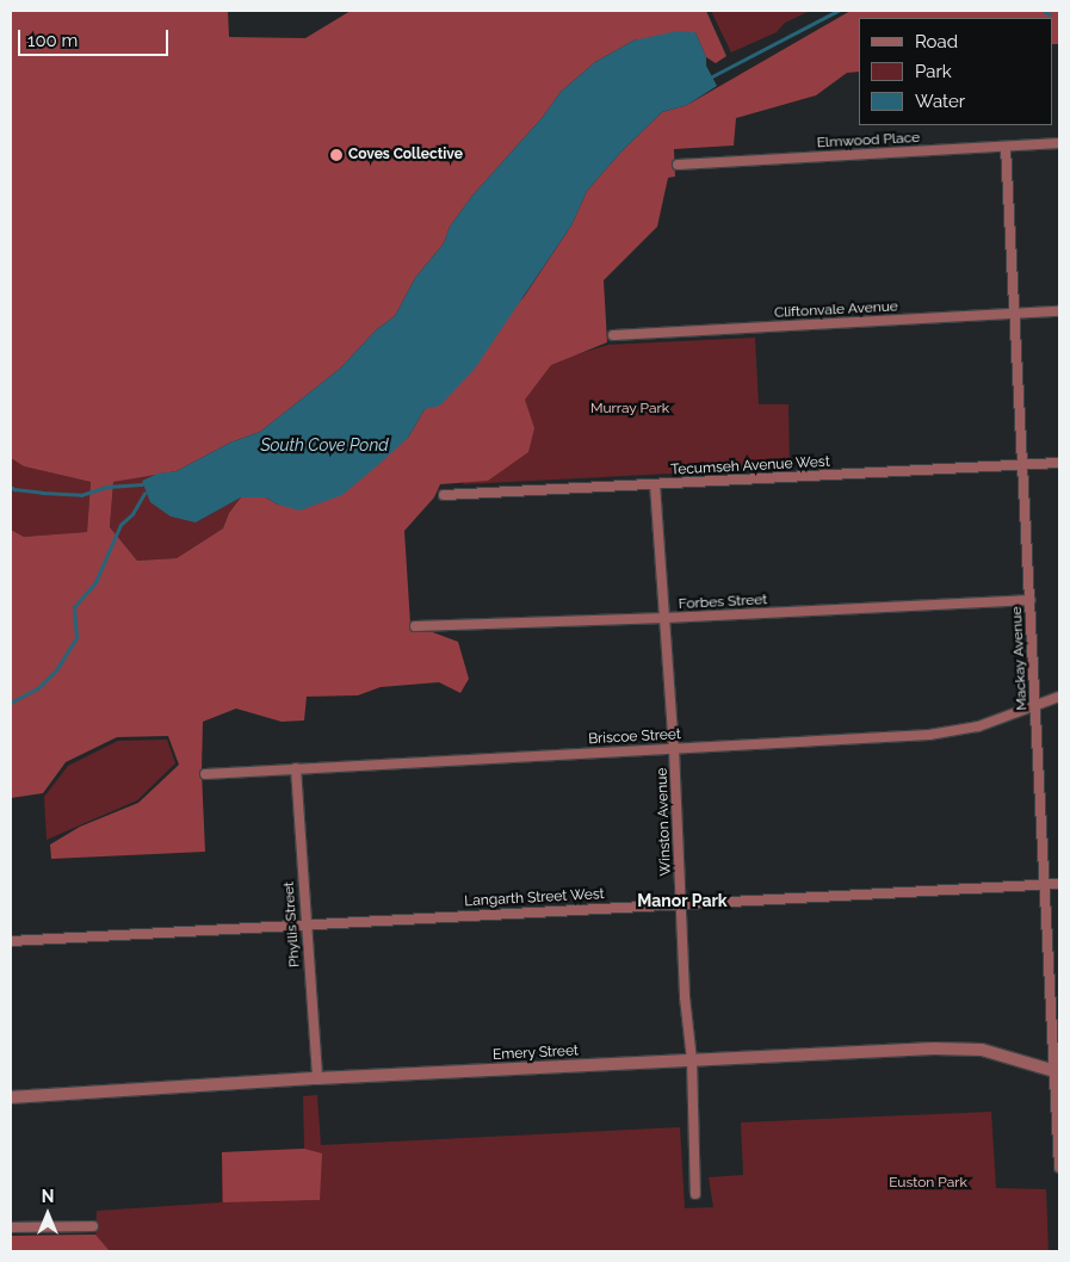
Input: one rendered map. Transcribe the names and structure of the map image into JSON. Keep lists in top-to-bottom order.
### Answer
{
  "streets": {
    "street": [
      "Elmwood Place",
      "Cliftonvale Avenue",
      "Tecumseh Avenue West",
      "Forbes Street",
      "Mackay Avenue",
      "Briscoe Street",
      "Winston Avenue",
      "Langarth Street West",
      "Phyllis Street",
      "Emery Street"
    ]
  },
  "crossings": [
    ["Elmwood Place", "Mackay Avenue"],
    ["Cliftonvale Avenue", "Mackay Avenue"],
    ["Tecumseh Avenue West", "Mackay Avenue"],
    ["Tecumseh Avenue West", "Winston Avenue"],
    ["Forbes Street", "Mackay Avenue"],
    ["Forbes Street", "Winston Avenue"],
    ["Mackay Avenue", "Briscoe Street"],
    ["Mackay Avenue", "Langarth Street West"],
    ["Mackay Avenue", "Emery Street"],
    ["Briscoe Street", "Winston Avenue"],
    ["Briscoe Street", "Phyllis Street"],
    ["Winston Avenue", "Langarth Street West"],
    ["Winston Avenue", "Emery Street"],
    ["Langarth Street West", "Phyllis Street"],
    ["Phyllis Street", "Emery Street"]
  ],
  "districts": ["Manor Park"],
  "water": ["South Cove Pond"],
  "parks": ["Murray Park", "Euston Park"],
  "places": ["Coves Collective"],
  "legend": ["Road", "Park", "Water"],
  "scale_bar": "100 m",
  "north": "top"
}
